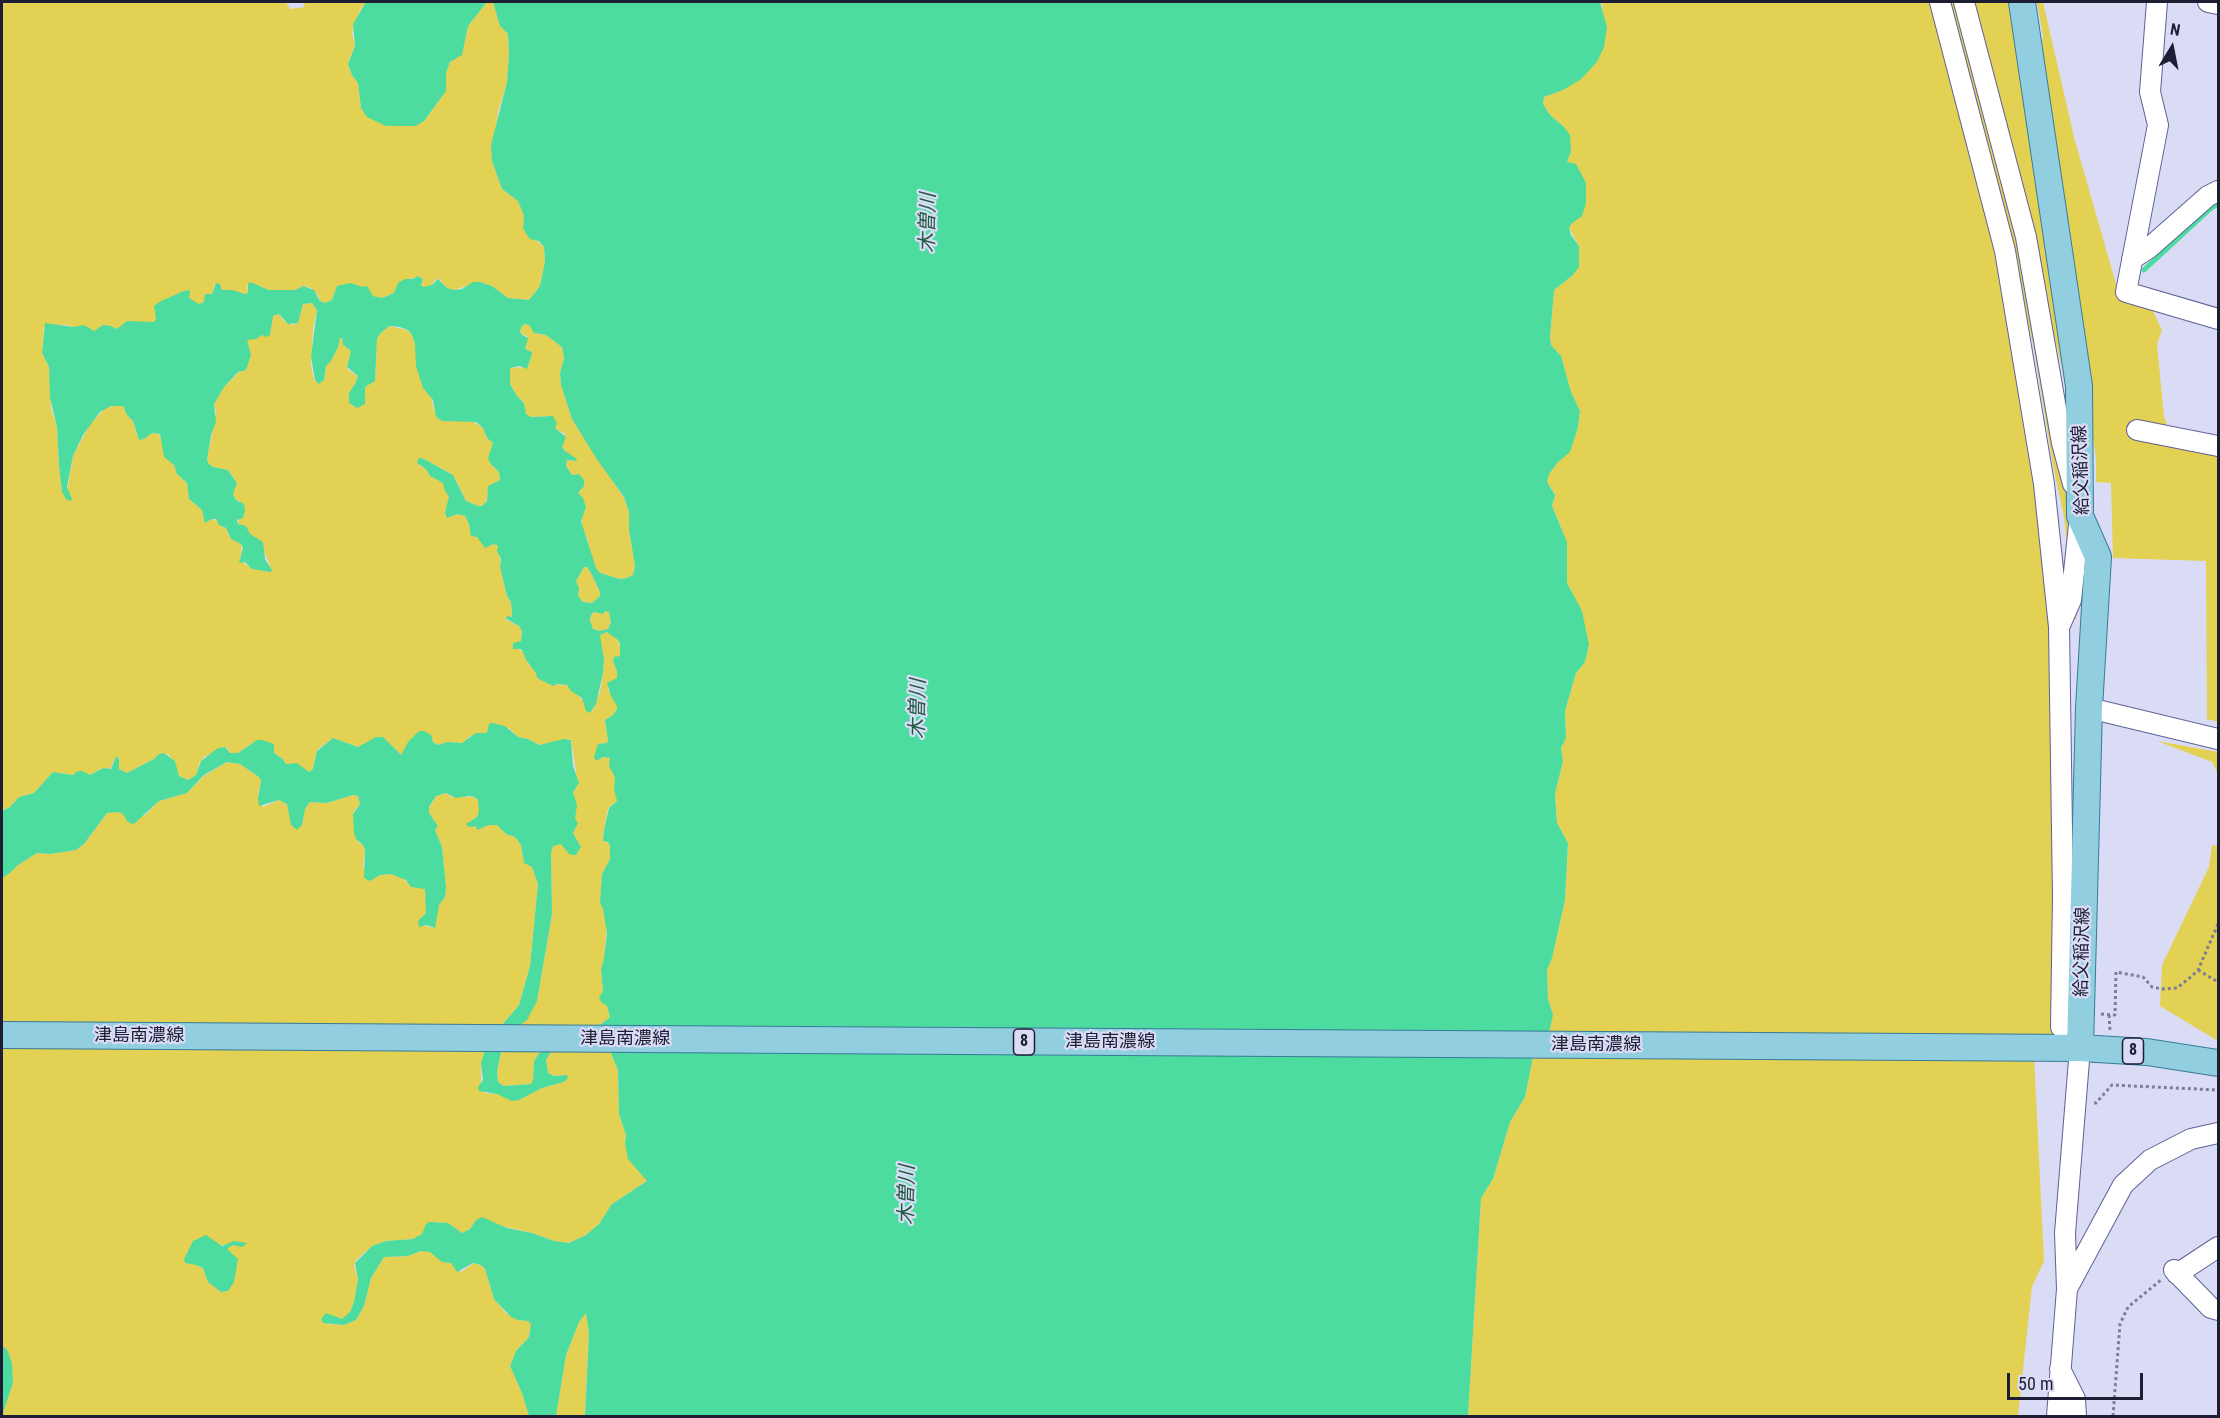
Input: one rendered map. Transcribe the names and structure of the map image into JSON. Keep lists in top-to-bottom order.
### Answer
{
  "streets": {
    "main road": ["給父稲沢線", "津島南濃線", "8"]
  },
  "crossings": [
    ["給父稲沢線", "津島南濃線"]
  ],
  "water": ["木曽川"],
  "scale_bar": "50 m",
  "north": "top"
}
